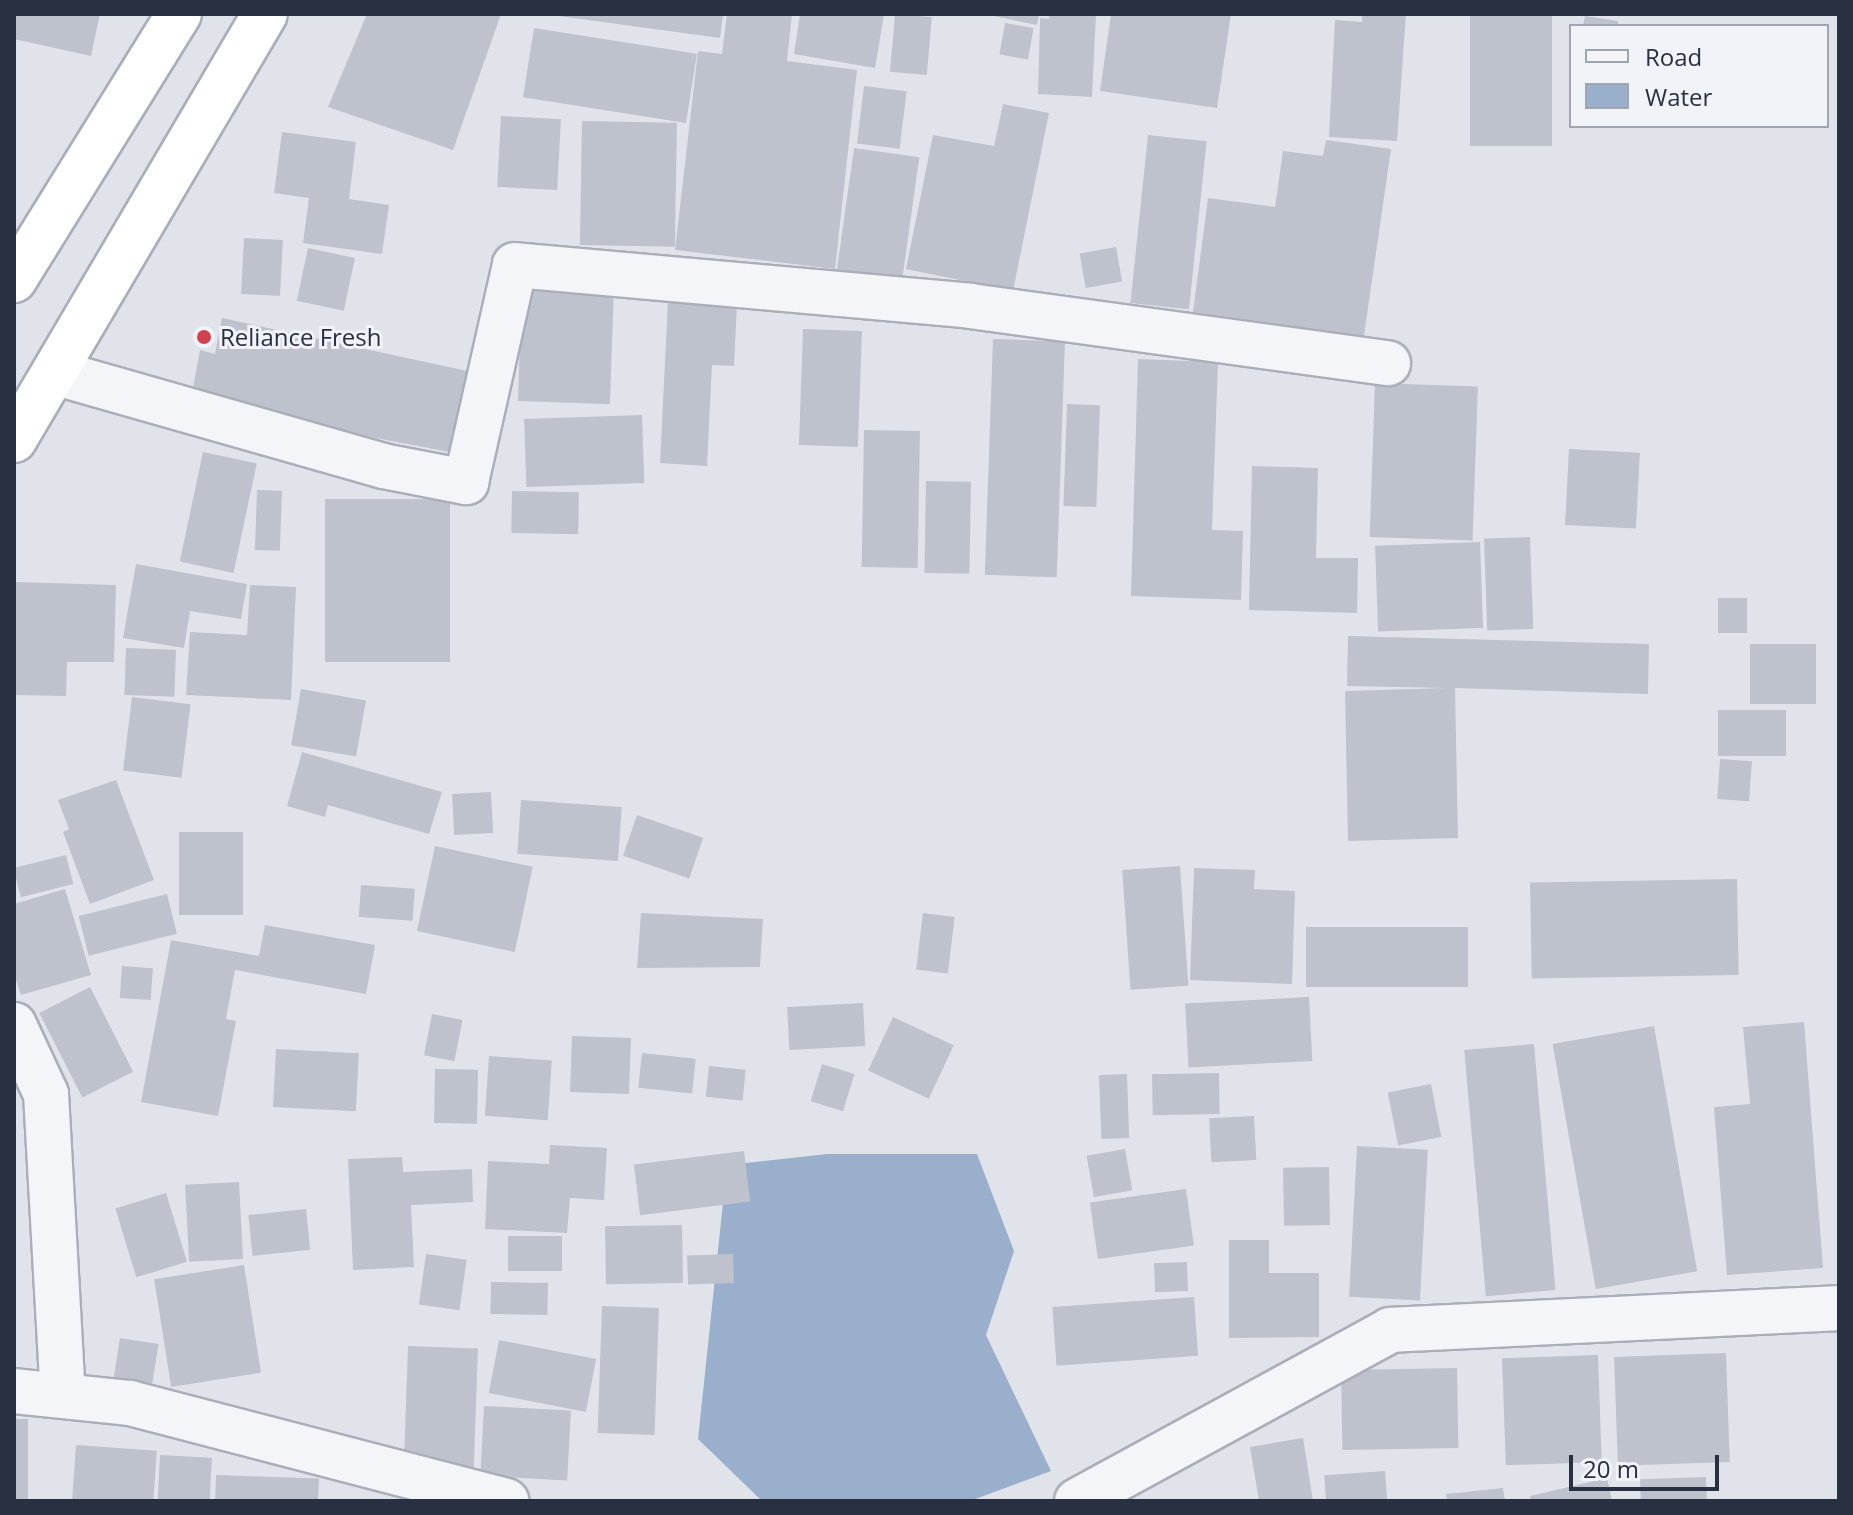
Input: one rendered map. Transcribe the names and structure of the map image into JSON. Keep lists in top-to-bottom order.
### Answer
{
  "places": ["Reliance Fresh"],
  "legend": ["Road", "Water"],
  "scale_bar": "20 m"
}
